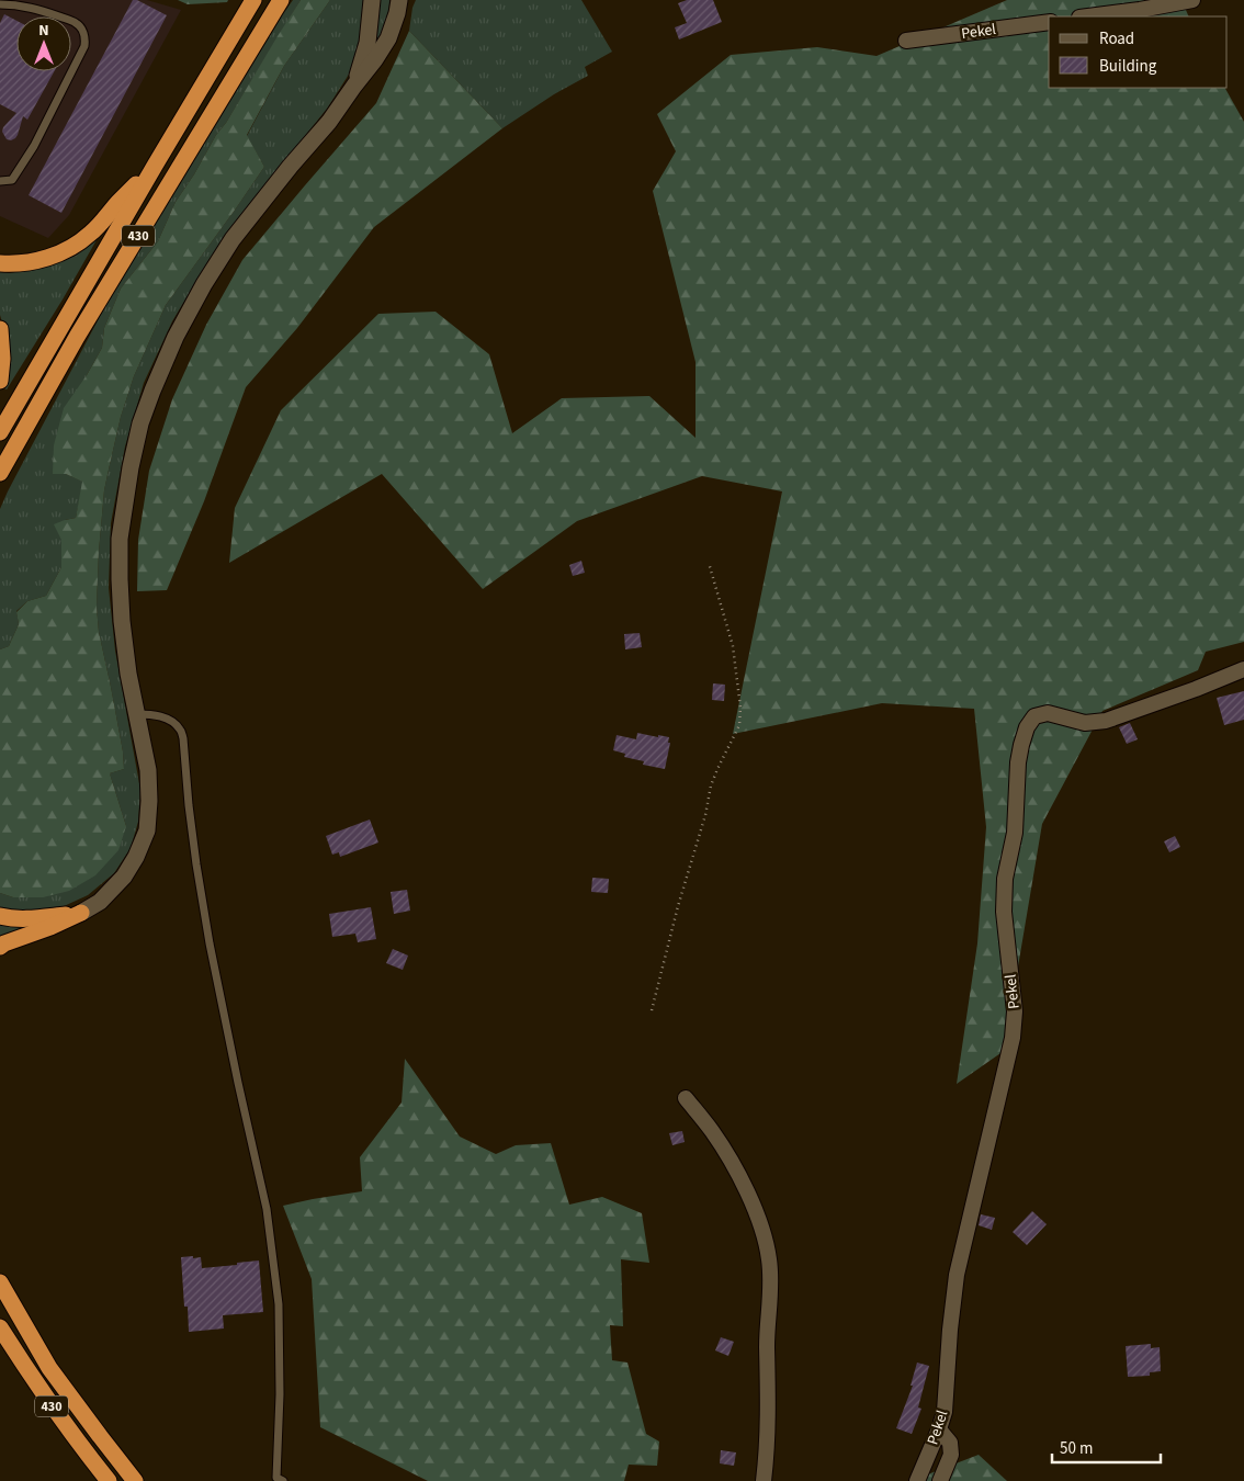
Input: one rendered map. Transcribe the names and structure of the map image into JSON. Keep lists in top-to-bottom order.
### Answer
{
  "streets": {
    "highway": ["430"],
    "street": ["Pekel"]
  },
  "legend": ["Road", "Building"],
  "scale_bar": "50 m",
  "north": "top"
}
